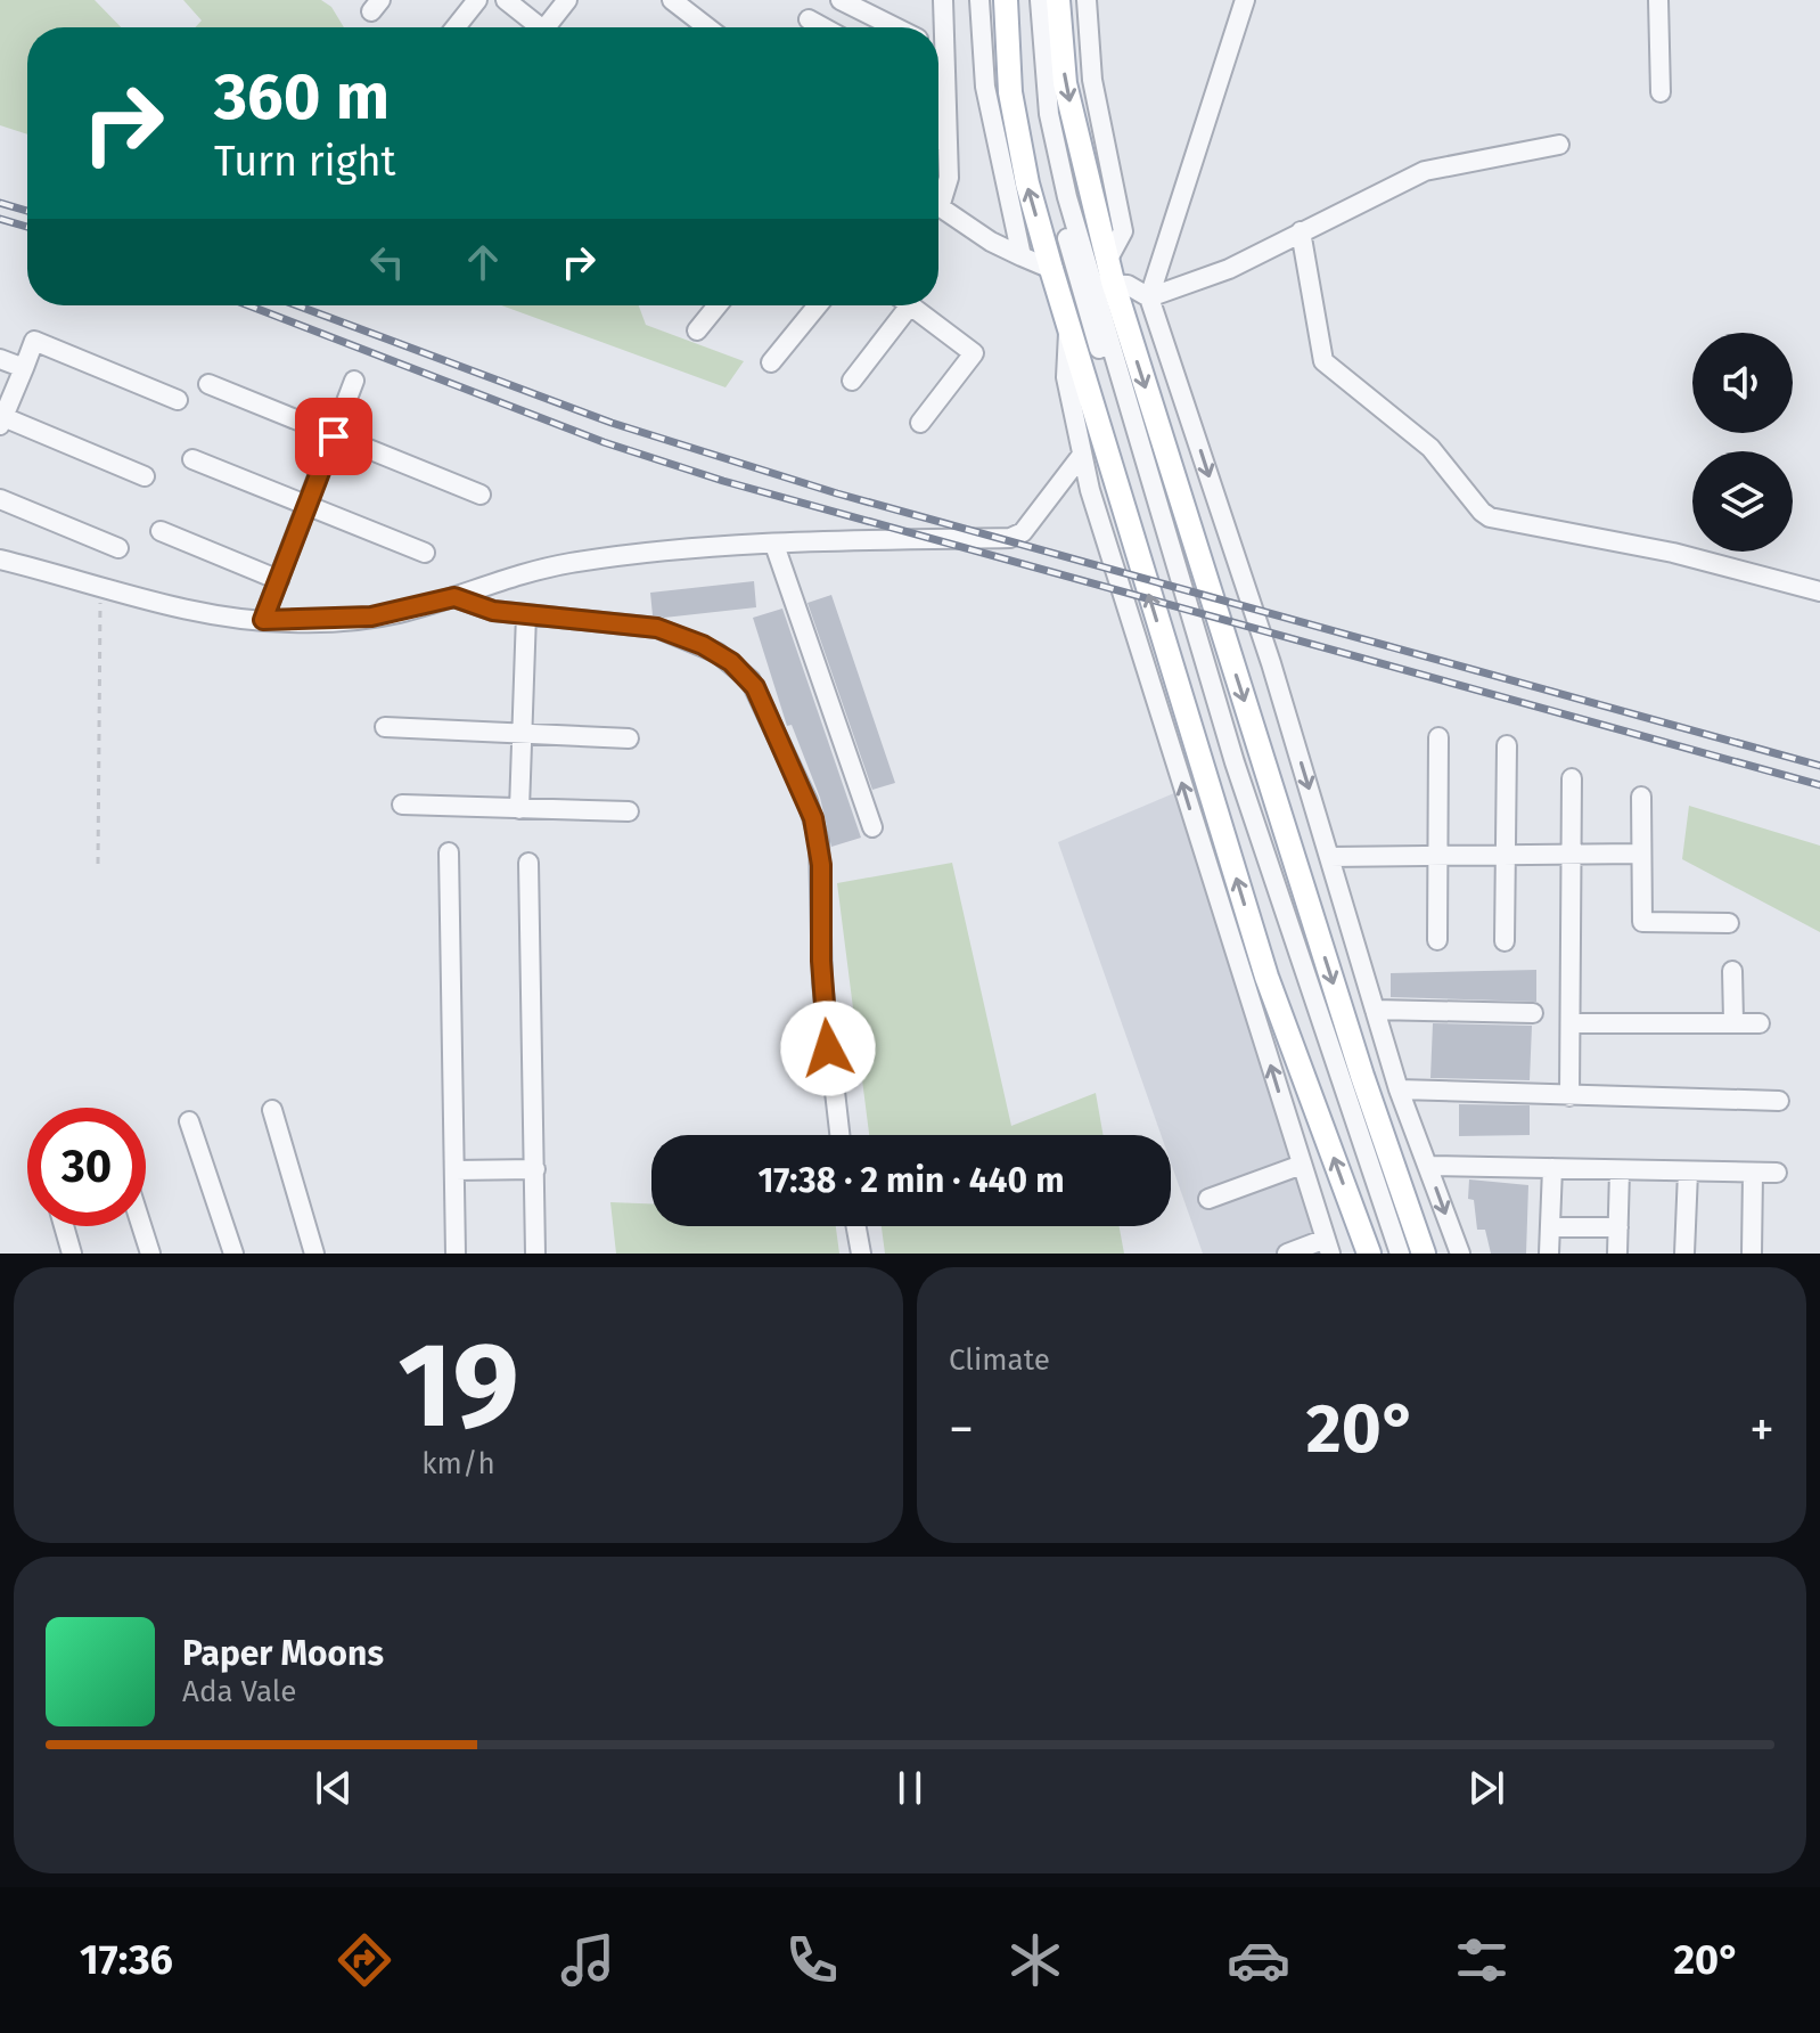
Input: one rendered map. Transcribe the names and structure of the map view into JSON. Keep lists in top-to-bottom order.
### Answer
{
  "page": {
    "turn": ["360 m", "Turn right"],
    "limit": "30",
    "trip": "17:38 · 2 min · 440 m",
    "tile": [
      ["19", "km/h"],
      "Climate"
    ],
    "heat": ["−", "20°", "+"],
    "song": ["Paper Moons", "Ada Vale"],
    "tabs": ["17:36", "20°"]
  }
}
